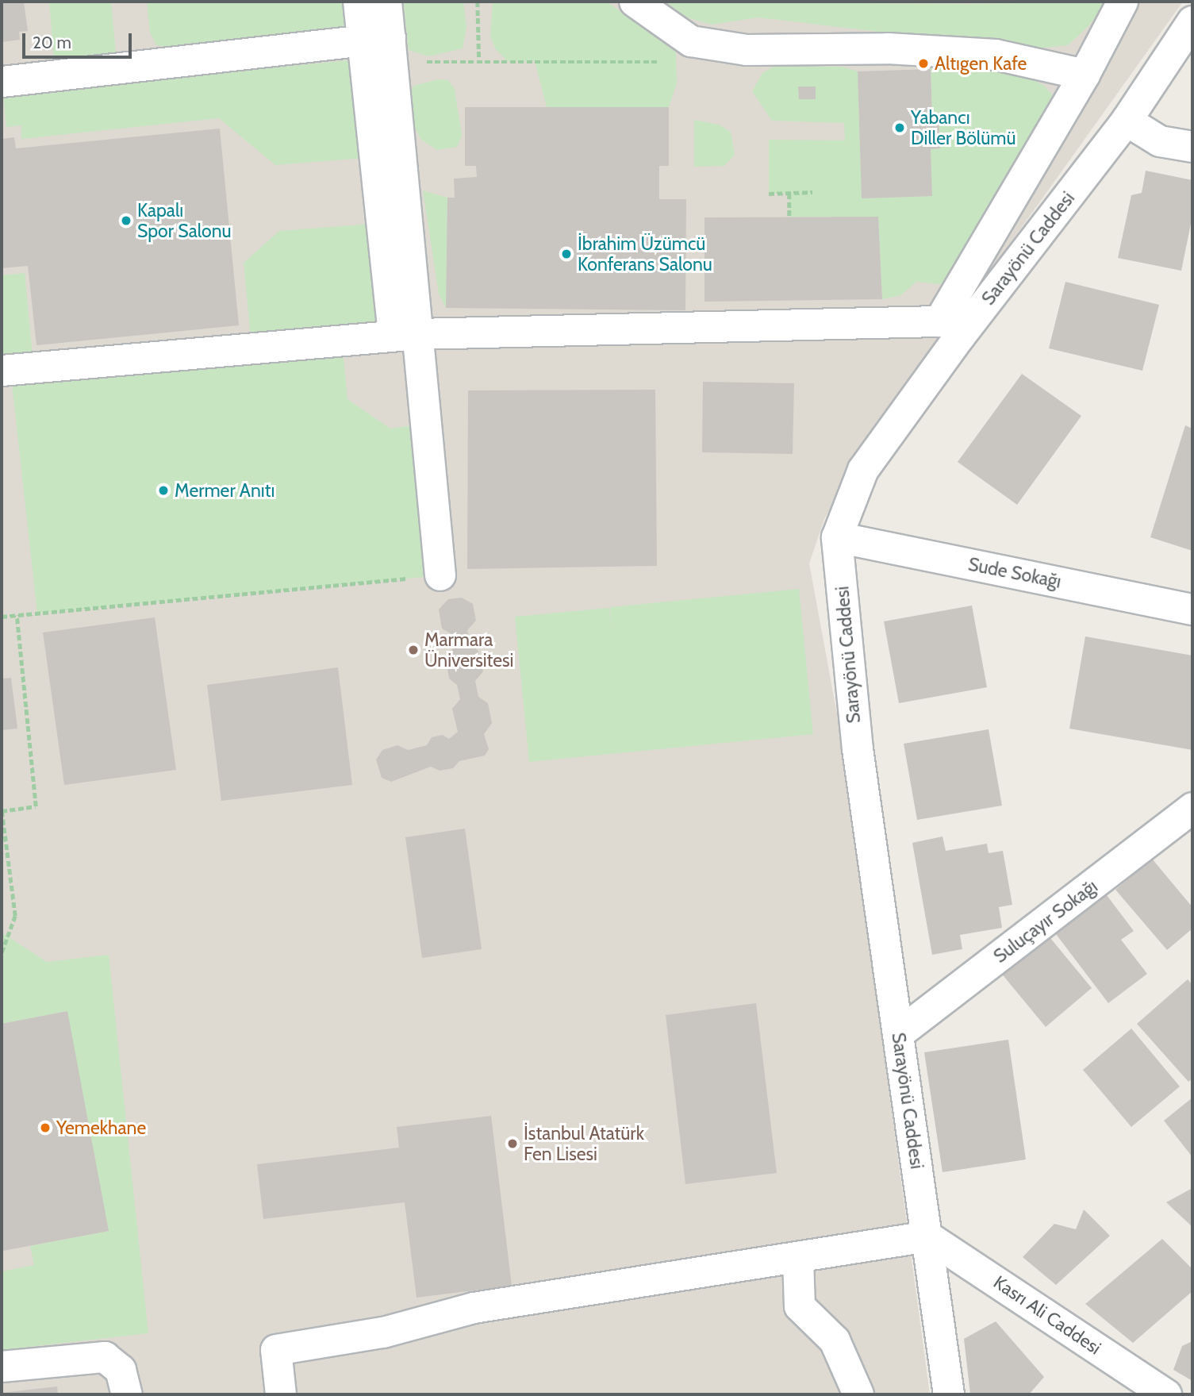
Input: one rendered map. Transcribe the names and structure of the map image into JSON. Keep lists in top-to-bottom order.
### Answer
{
  "streets": {
    "street": [
      "Sarayönü Caddesi",
      "Sude Sokağı",
      "Suluçayır Sokağı",
      "Kasrı Ali Caddesi"
    ]
  },
  "crossings": [
    ["Sarayönü Caddesi", "Sude Sokağı"],
    ["Sarayönü Caddesi", "Suluçayır Sokağı"],
    ["Sarayönü Caddesi", "Kasrı Ali Caddesi"]
  ],
  "places": [
    "Altıgen Kafe",
    "Yabancı Diller Bölümü",
    "Kapalı Spor Salonu",
    "İbrahim Üzümcü Konferans Salonu",
    "Mermer Anıtı",
    "Marmara Üniversitesi",
    "Yemekhane",
    "İstanbul Atatürk Fen Lisesi"
  ],
  "scale_bar": "20 m"
}
